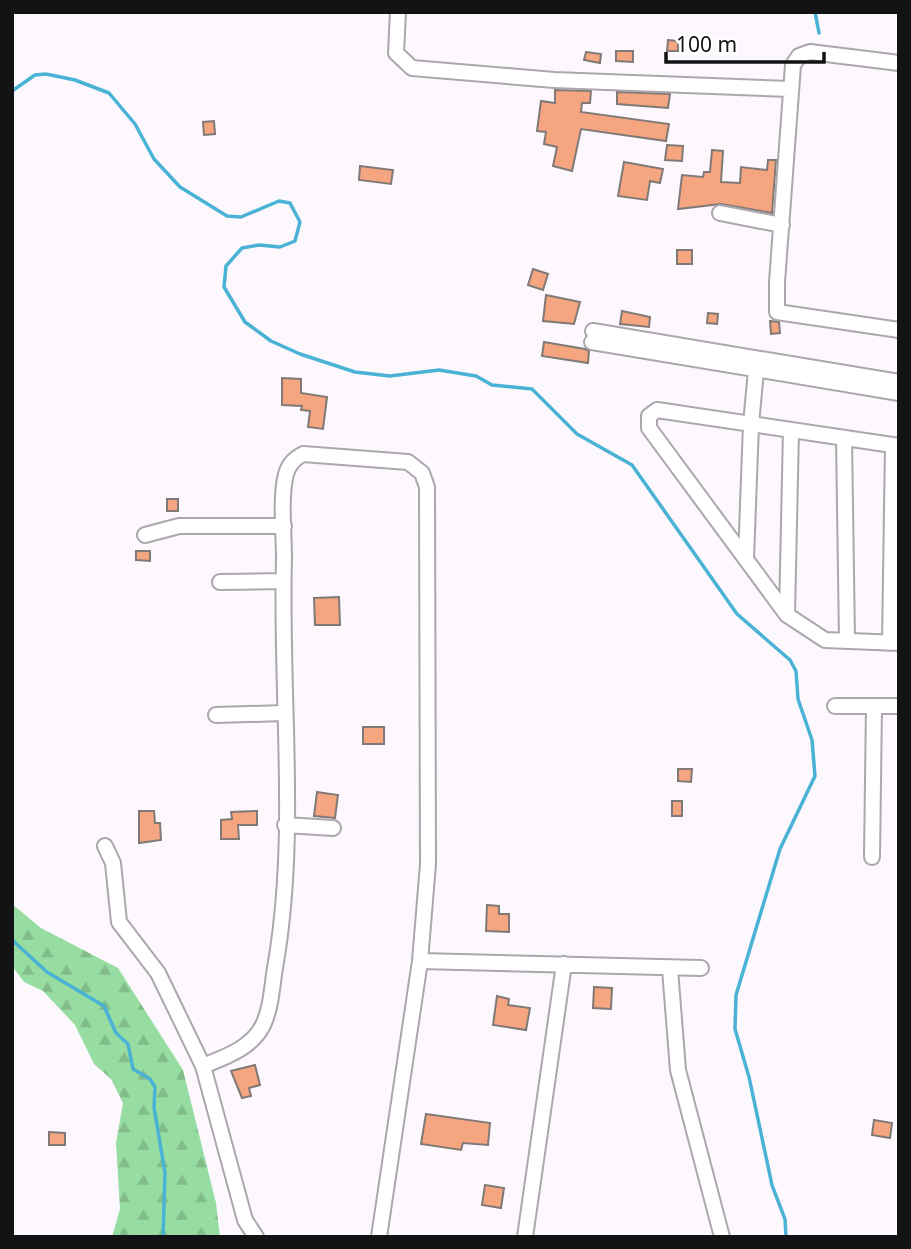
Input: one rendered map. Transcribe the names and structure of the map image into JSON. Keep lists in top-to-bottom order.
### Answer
{
  "scale_bar": "100 m"
}
